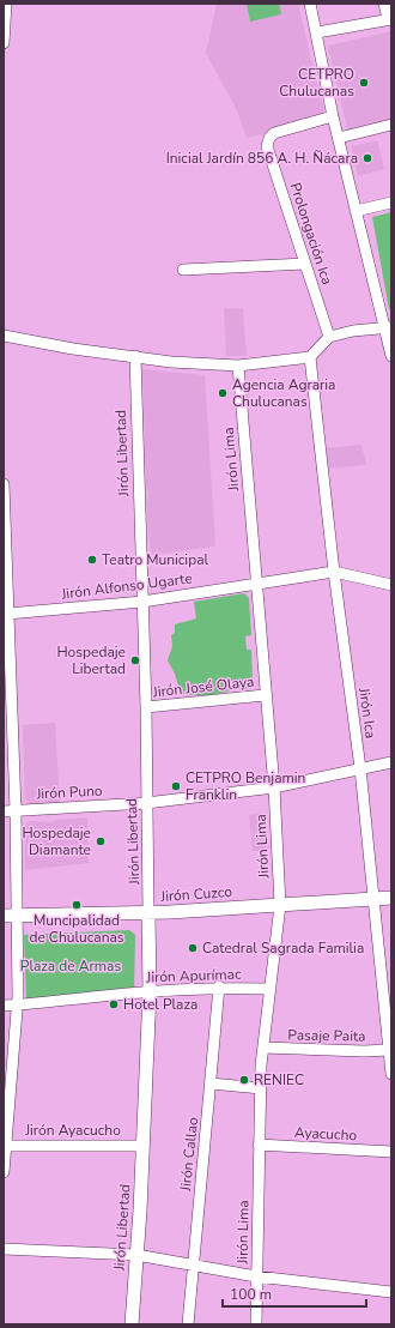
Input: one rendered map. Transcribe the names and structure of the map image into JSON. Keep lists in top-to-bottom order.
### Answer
{
  "streets": {
    "street": [
      "Prolongación Ica",
      "Jirón Libertad",
      "Jirón Lima",
      "Jirón Alfonso Ugarte",
      "Jirón José Olaya",
      "Jirón Ica",
      "Jirón Puno",
      "Jirón Cuzco",
      "Jirón Apurímac",
      "Pasaje Paita",
      "Jirón Ayacucho",
      "Ayacucho",
      "Jirón Callao"
    ]
  },
  "crossings": [
    ["Jirón Libertad", "Jirón Alfonso Ugarte"],
    ["Jirón Libertad", "Jirón José Olaya"],
    ["Jirón Libertad", "Jirón Puno"],
    ["Jirón Libertad", "Jirón Cuzco"],
    ["Jirón Libertad", "Jirón Apurímac"],
    ["Jirón Libertad", "Jirón Ayacucho"],
    ["Jirón Lima", "Jirón Alfonso Ugarte"],
    ["Jirón Lima", "Jirón José Olaya"],
    ["Jirón Lima", "Jirón Puno"],
    ["Jirón Lima", "Jirón Cuzco"],
    ["Jirón Lima", "Jirón Apurímac"],
    ["Jirón Lima", "Pasaje Paita"],
    ["Jirón Lima", "Ayacucho"],
    ["Jirón Alfonso Ugarte", "Jirón Ica"],
    ["Jirón Ica", "Jirón Puno"],
    ["Jirón Ica", "Jirón Cuzco"],
    ["Jirón Ica", "Pasaje Paita"],
    ["Jirón Apurímac", "Jirón Callao"]
  ],
  "parks": ["Plaza de Armas"],
  "places": [
    "CETPRO Chulucanas",
    "Inicial Jardín 856 A. H. Ñácara",
    "Agencia Agraria Chulucanas",
    "Teatro Municipal",
    "Hospedaje Libertad",
    "CETPRO Benjamin Franklin",
    "Hospedaje Diamante",
    "Muncipalidad de Chulucanas",
    "Catedral Sagrada Familia",
    "Hotel Plaza",
    "RENIEC"
  ],
  "scale_bar": "100 m"
}
